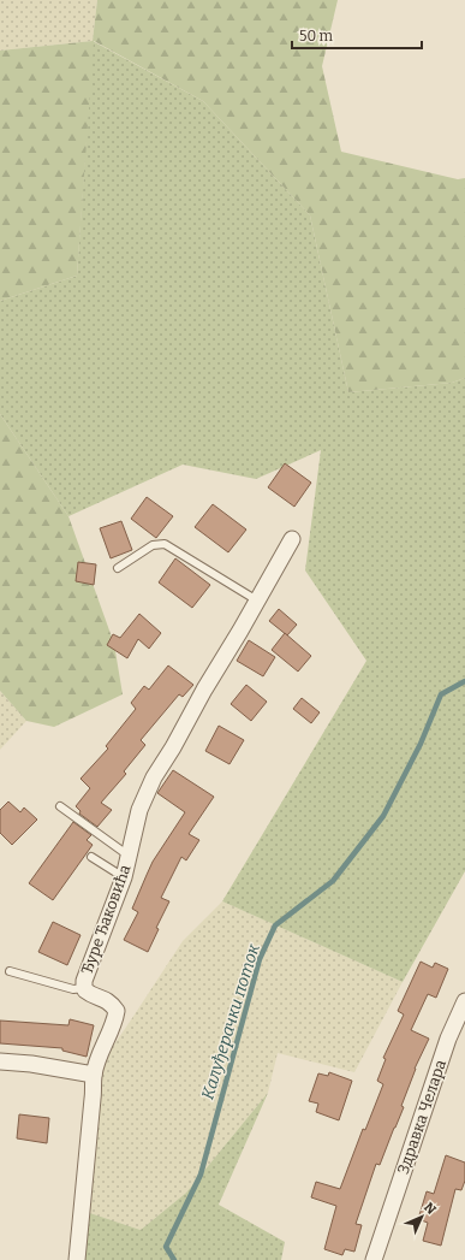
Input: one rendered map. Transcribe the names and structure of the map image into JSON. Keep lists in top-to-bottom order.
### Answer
{
  "streets": {
    "street": ["Ђуре Ђаковића", "Здравка Челара"]
  },
  "water": ["Калуђерачки поток"],
  "scale_bar": "50 m",
  "north": "top right"
}
